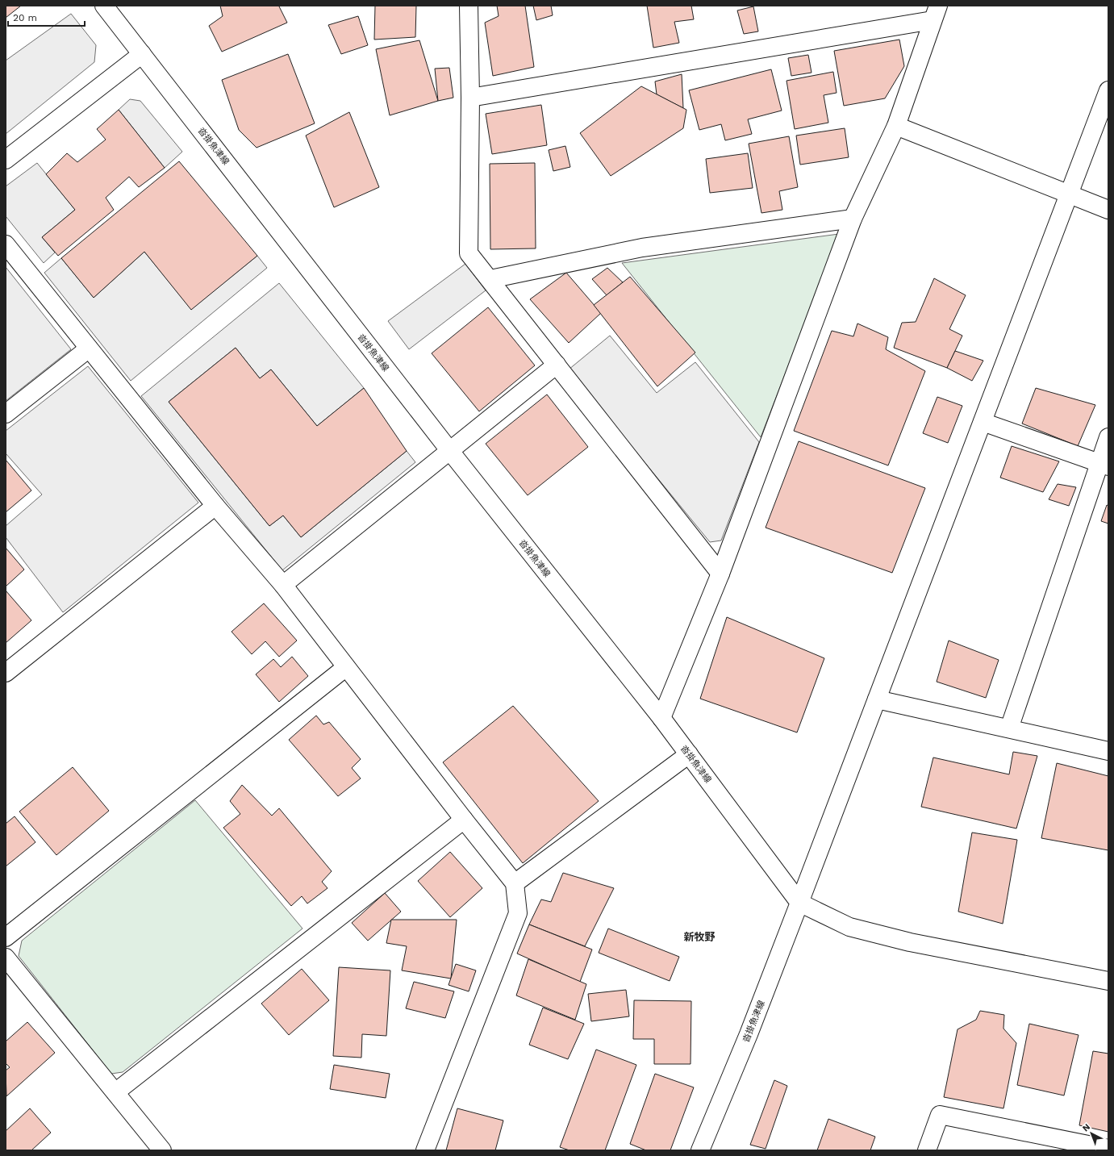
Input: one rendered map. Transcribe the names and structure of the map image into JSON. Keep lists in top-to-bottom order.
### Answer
{
  "streets": {
    "street": ["沓掛魚津線"]
  },
  "districts": ["新牧野"],
  "scale_bar": "20 m",
  "north": "top left"
}
